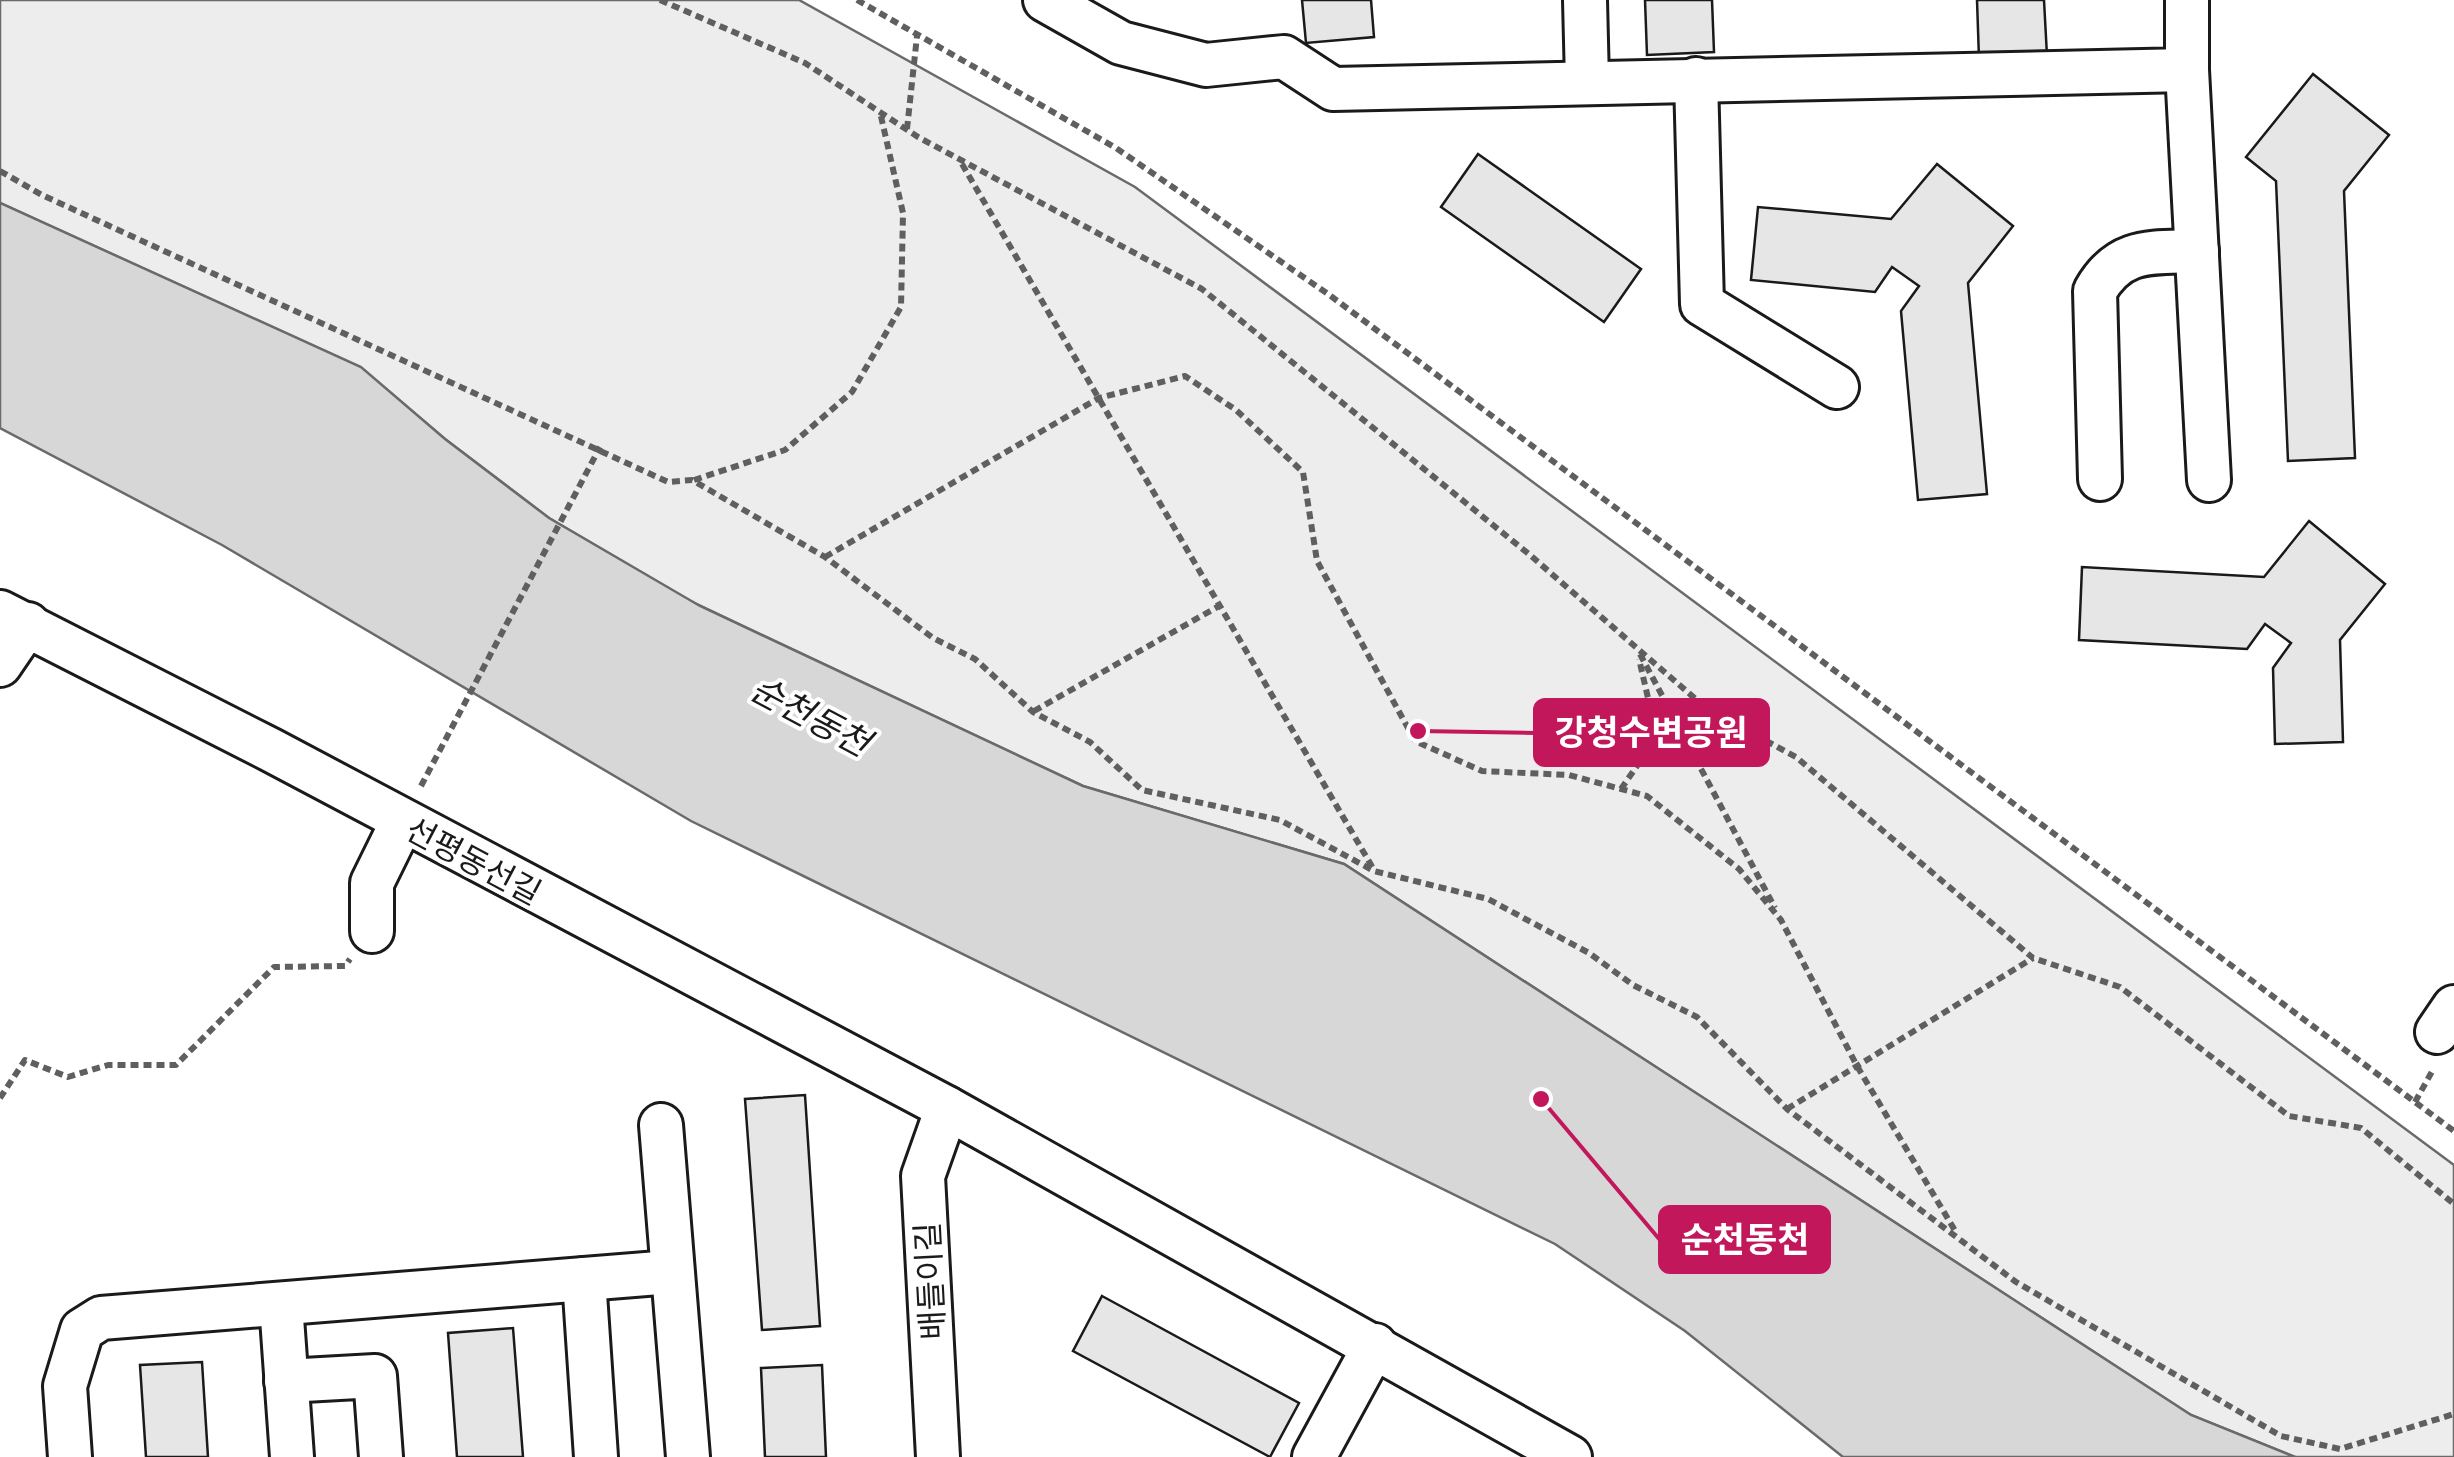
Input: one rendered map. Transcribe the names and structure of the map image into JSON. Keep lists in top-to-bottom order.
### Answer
{
  "streets": {
    "street": ["선평동선길", "배들이길"]
  },
  "crossings": [
    ["선평동선길", "배들이길"]
  ],
  "water": ["순천동천"],
  "places": ["강청수변공원", "순천동천"]
}
